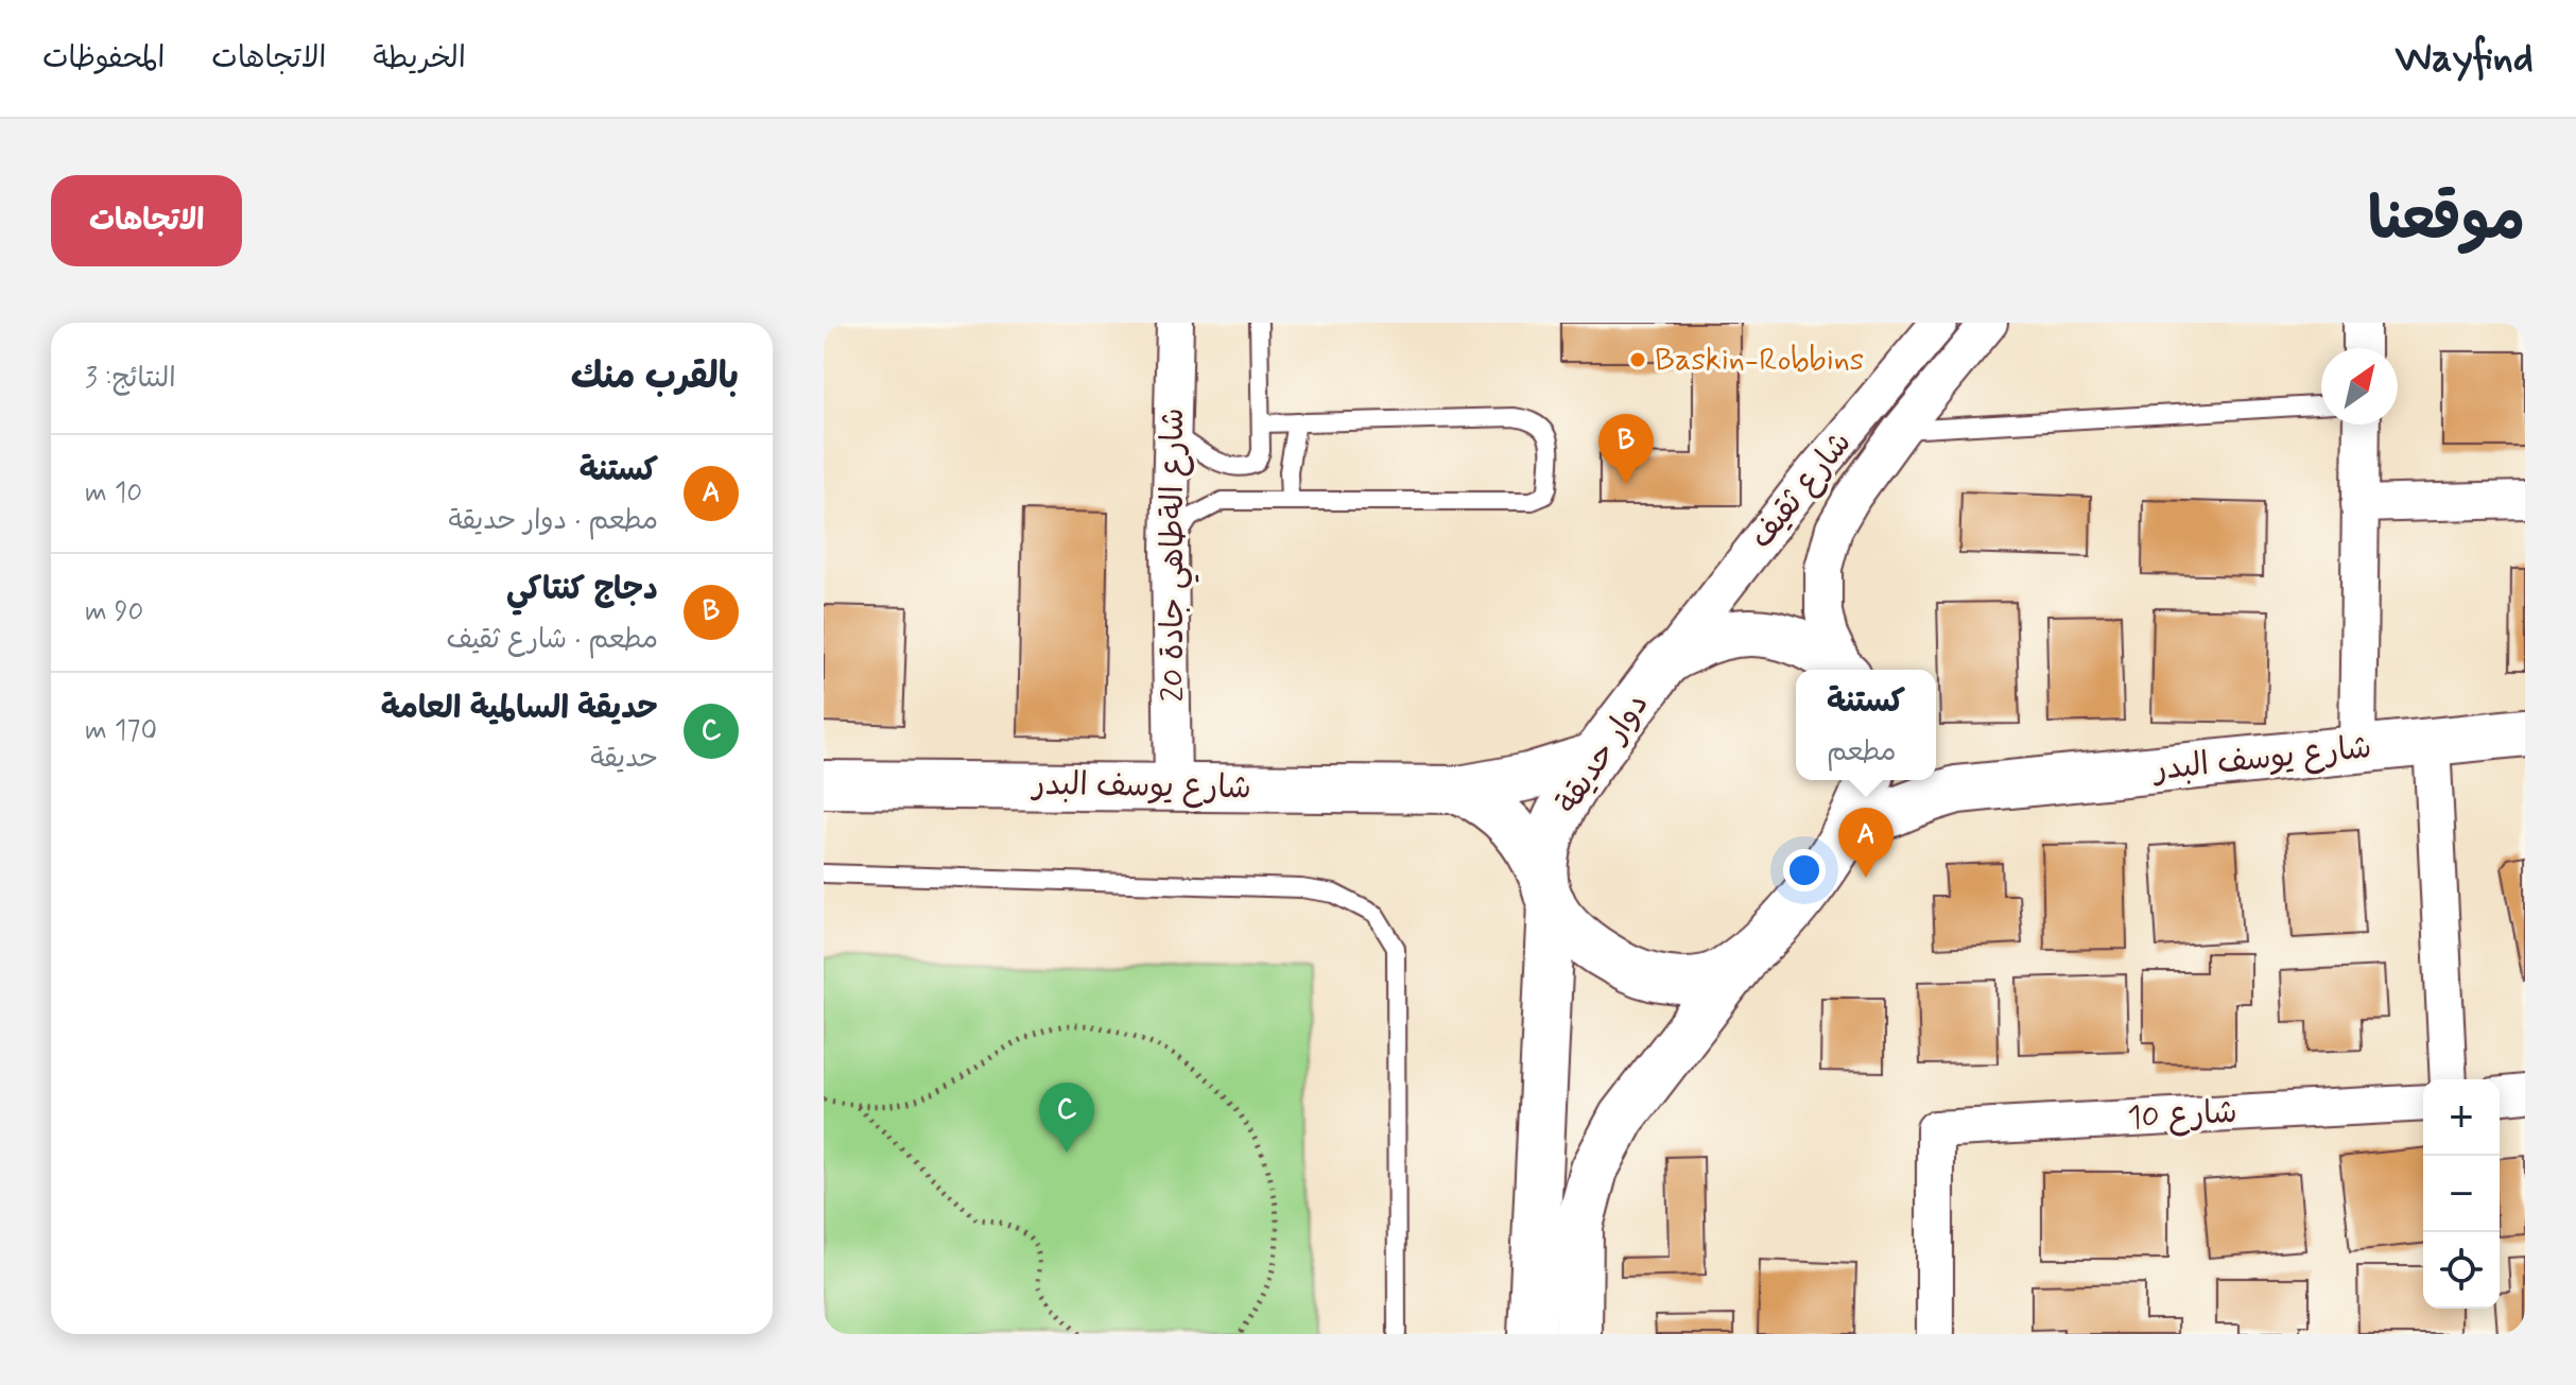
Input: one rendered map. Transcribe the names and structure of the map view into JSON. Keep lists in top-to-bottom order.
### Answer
{
  "streets": {
    "street": [
      "شارع ثقيف",
      "شارع الةطاهي جادة 20",
      "دوار حديقة",
      "شارع يوسف البدر",
      "شارع 10"
    ]
  },
  "crossings": [
    ["شارع ثقيف", "دوار حديقة"],
    ["شارع الةطاهي جادة 20", "شارع يوسف البدر"],
    ["دوار حديقة", "شارع يوسف البدر"]
  ],
  "places": ["Baskin-Robbins"],
  "north": "top right",
  "page": {
    "header": "Wayfind",
    "nav": ["الخريطة", "الاتجاهات", "المحفوظات"],
    "title": "موقعنا",
    "buttons": "الاتجاهات",
    "heading": ["بالقرب منك", "النتائج: 3"],
    "pins": ["B", "A", "C"],
    "list": [
      {
        "mark": "A",
        "name": "كستنة",
        "note": "مطعم · دوار حديقة",
        "value": "10 m"
      },
      {
        "mark": "B",
        "name": "دجاج كنتاكي",
        "note": "مطعم · شارع ثقيف",
        "value": "90 m"
      },
      {
        "mark": "C",
        "name": "حديقة السالمية العامة",
        "note": "حديقة",
        "value": "170 m"
      }
    ],
    "popup": ["كستنة", "مطعم"],
    "map_buttons": ["+", "−"]
  }
}
